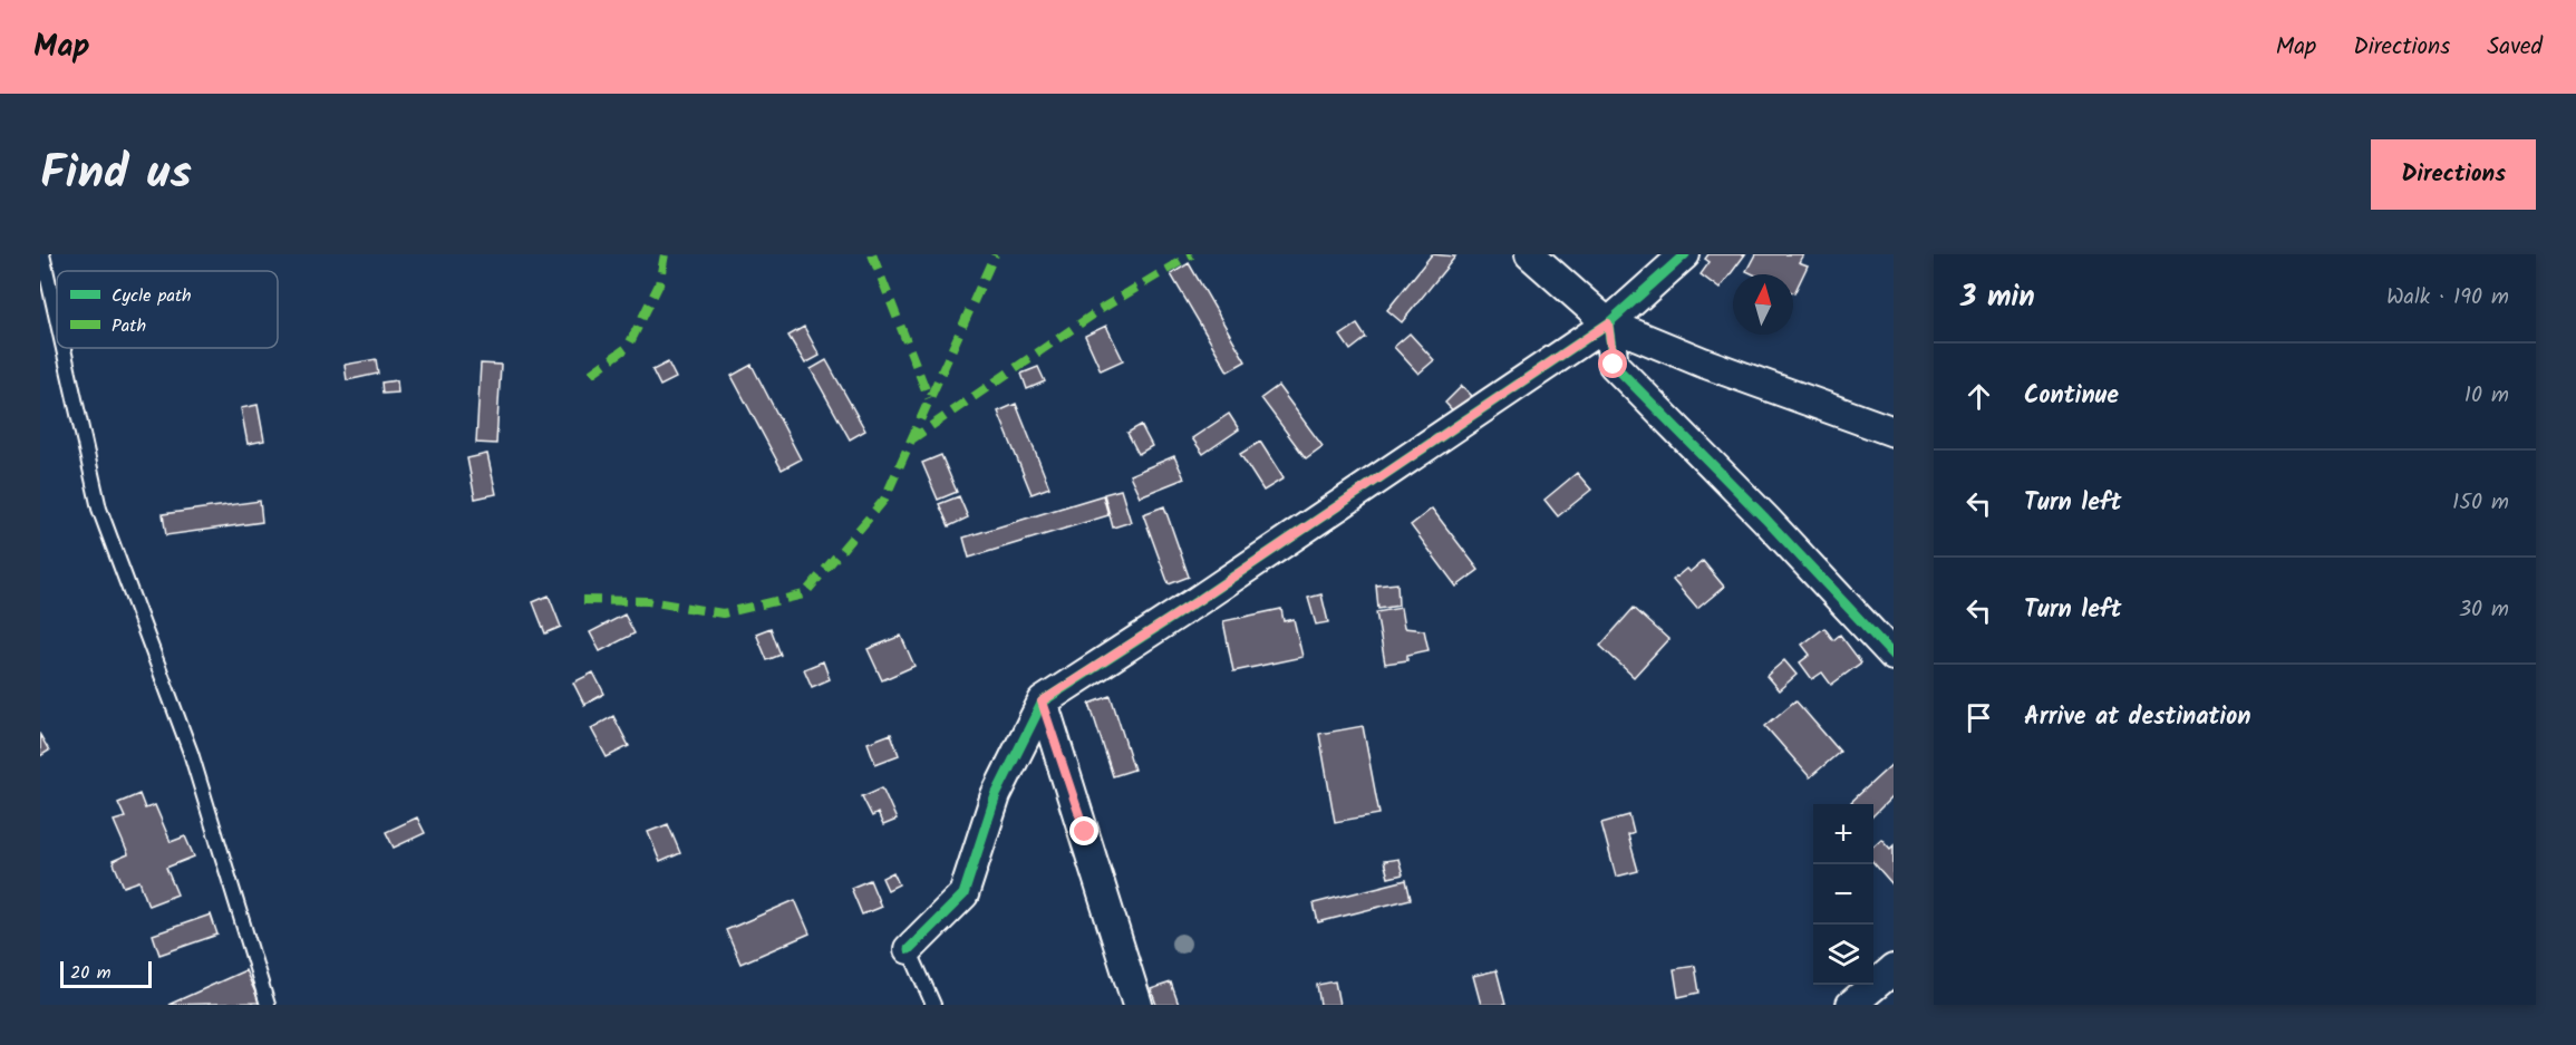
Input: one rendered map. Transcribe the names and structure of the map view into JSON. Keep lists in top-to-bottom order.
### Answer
{
  "legend": ["Cycle path", "Path"],
  "scale_bar": "20 m",
  "north": "top",
  "page": {
    "header": "Map",
    "nav": ["Map", "Directions", "Saved"],
    "title": "Find us",
    "buttons": "Directions",
    "heading": ["3 min", "Walk · 190 m"],
    "list": [
      ["Continue", "10 m"],
      ["Turn left", "150 m"],
      ["Turn left", "30 m"],
      "Arrive at destination"
    ],
    "map_buttons": ["+", "−"],
    "scale": "20 m"
  }
}
